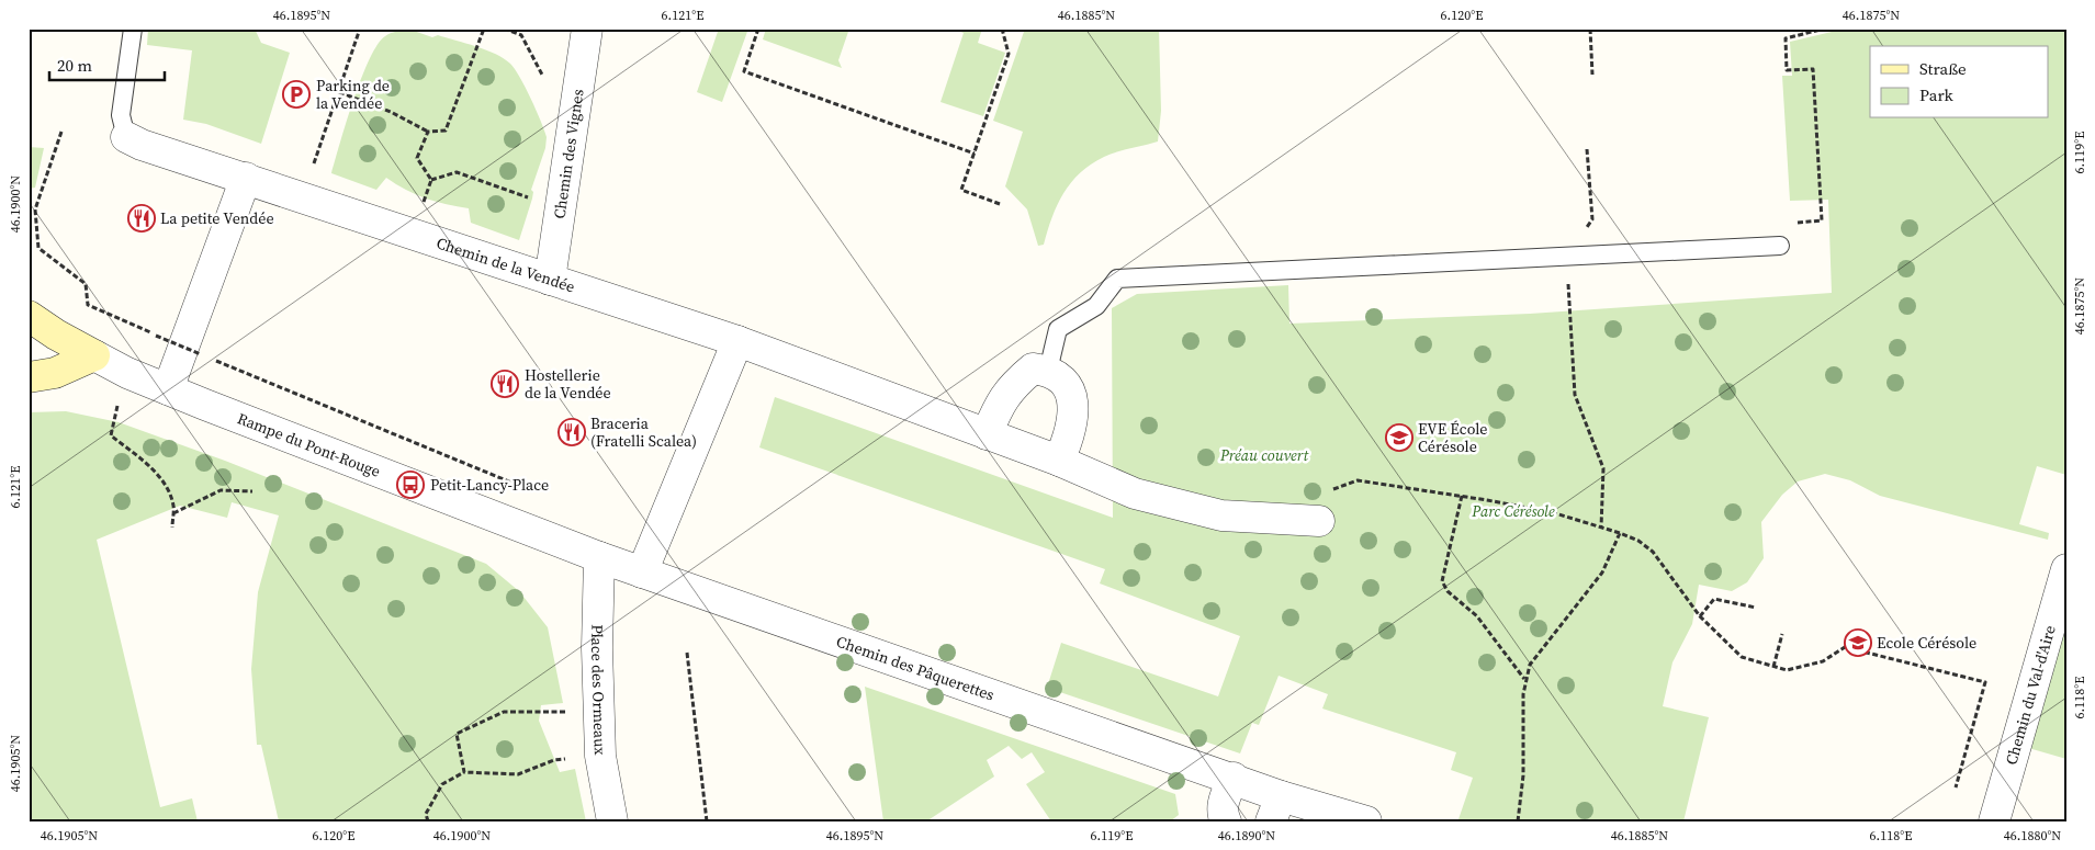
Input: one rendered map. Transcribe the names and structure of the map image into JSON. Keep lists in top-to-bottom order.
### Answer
{
  "streets": {
    "street": [
      "Chemin des Vignes",
      "Chemin de la Vendée",
      "Rampe du Pont-Rouge",
      "Chemin des Pâquerettes",
      "Place des Ormeaux",
      "Chemin du Val-d'Aire"
    ]
  },
  "crossings": [
    ["Chemin des Vignes", "Chemin de la Vendée"],
    ["Rampe du Pont-Rouge", "Chemin des Pâquerettes"],
    ["Rampe du Pont-Rouge", "Place des Ormeaux"],
    ["Chemin des Pâquerettes", "Place des Ormeaux"]
  ],
  "parks": ["Préau couvert", "Parc Cérésole"],
  "places": {
    "parking": ["Parking de la Vendée"],
    "restaurant": ["La petite Vendée", "Hostellerie de la Vendée", "Braceria (Fratelli Scalea)"],
    "school or university": ["EVE École Cérésole", "Ecole Cérésole"],
    "bus stop": ["Petit-Lancy-Place"]
  },
  "legend": ["Straße", "Park"],
  "scale_bar": "20 m",
  "coordinates": [
    "46.1895°N",
    "6.121°E",
    "46.1885°N",
    "6.120°E",
    "46.1875°N",
    "6.119°E",
    "46.1900°N",
    "6.118°E",
    "46.1905°N",
    "46.1890°N",
    "46.1880°N"
  ]
}
